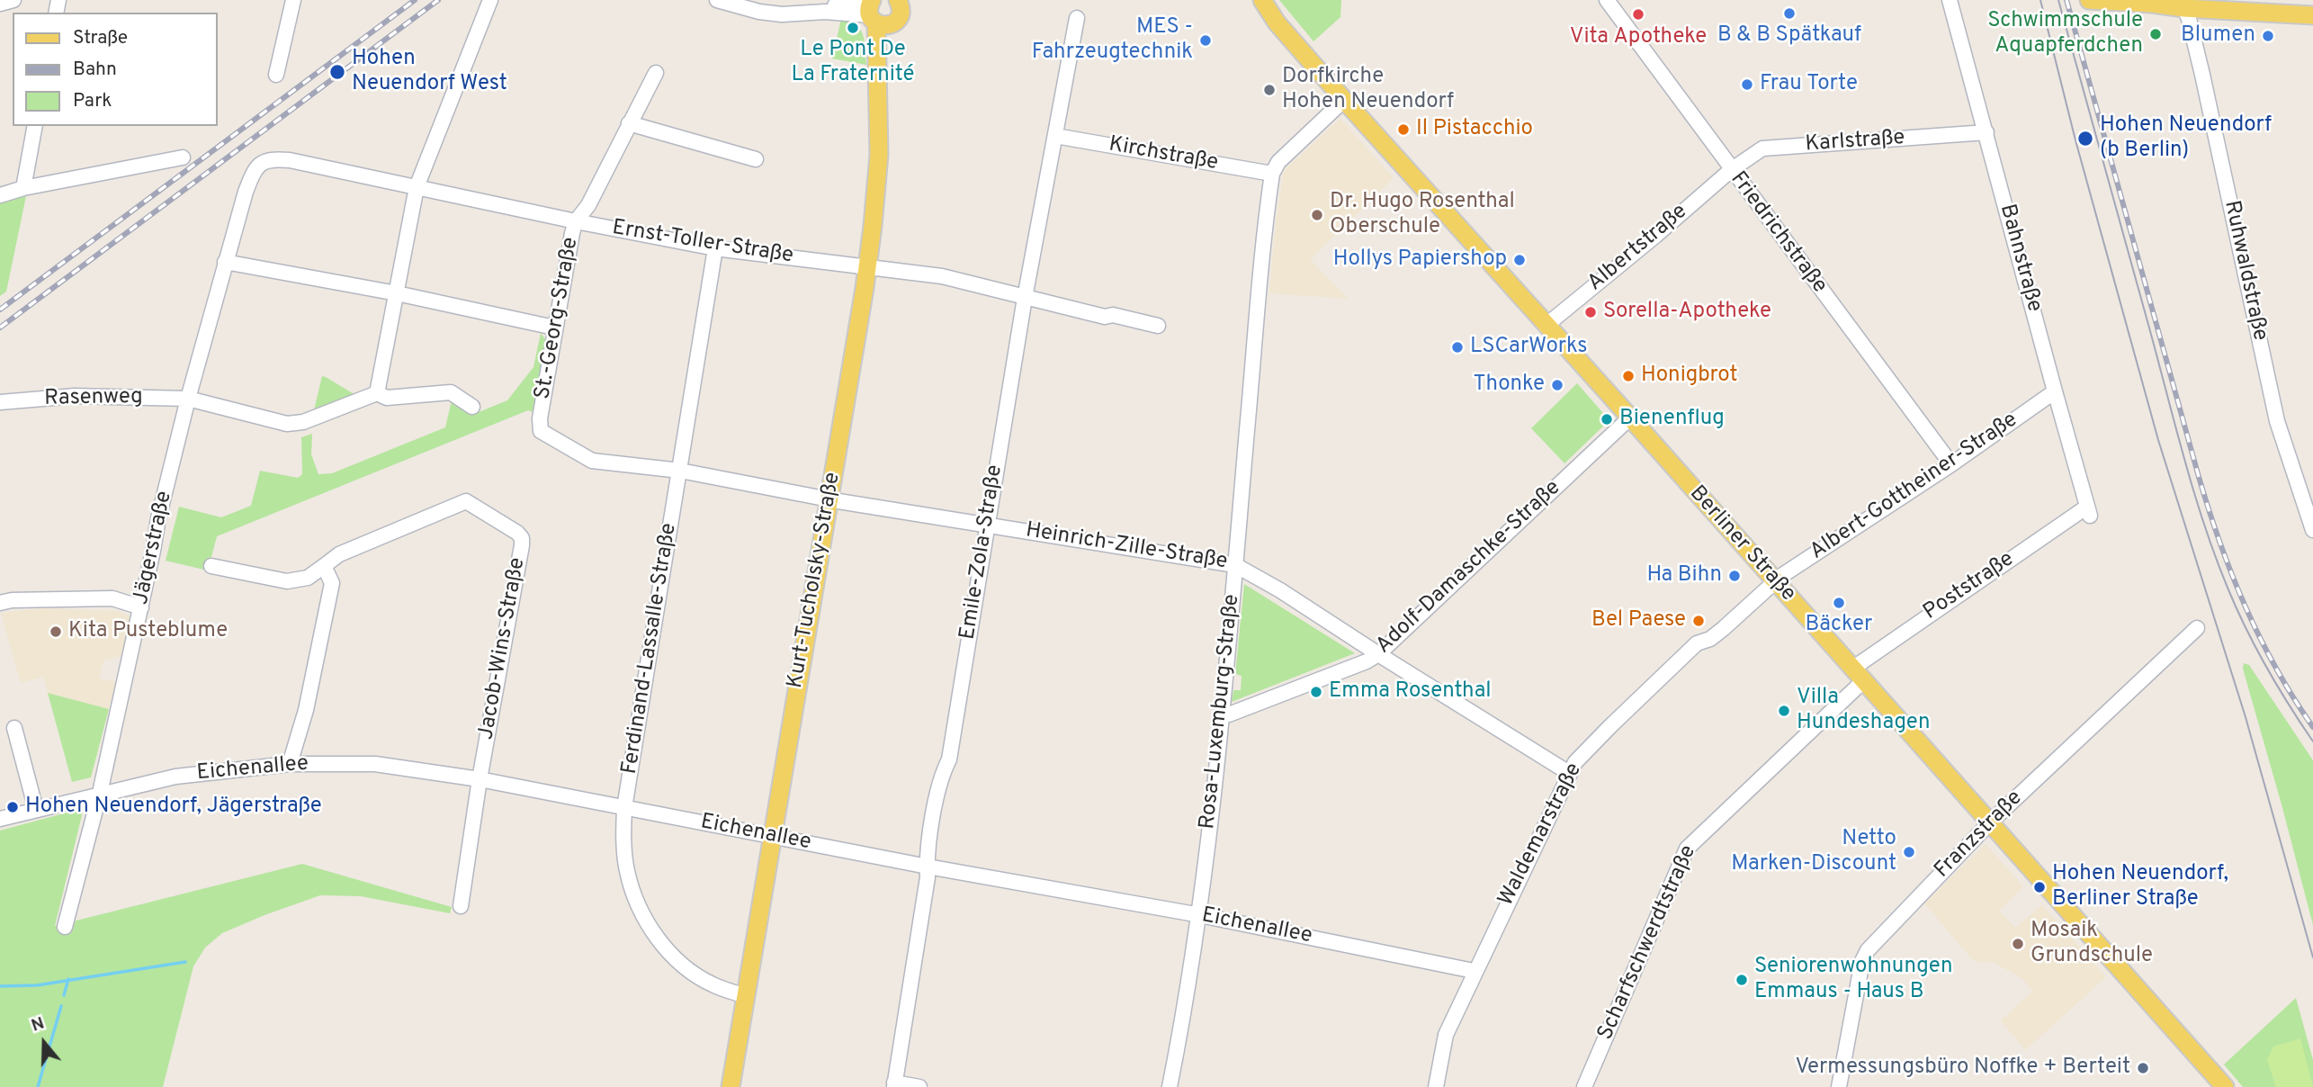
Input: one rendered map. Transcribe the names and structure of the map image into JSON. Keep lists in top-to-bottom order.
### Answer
{
  "streets": {
    "main road": ["Berliner Straße", "Kurt-Tucholsky-Straße"],
    "street": [
      "Karlstraße",
      "Kirchstraße",
      "Friedrichstraße",
      "Ernst-Toller-Straße",
      "Albertstraße",
      "Bahnstraße",
      "Ruhwaldstraße",
      "St.-Georg-Straße",
      "Rasenweg",
      "Albert-Gottheiner-Straße",
      "Heinrich-Zille-Straße",
      "Jägerstraße",
      "Emile-Zola-Straße",
      "Adolf-Damaschke-Straße",
      "Poststraße",
      "Jacob-Wins-Straße",
      "Ferdinand-Lassalle-Straße",
      "Rosa-Luxemburg-Straße",
      "Eichenallee",
      "Waldemarstraße",
      "Franzstraße",
      "Scharfschwerdtstraße"
    ]
  },
  "crossings": [
    ["Karlstraße", "Friedrichstraße"],
    ["Karlstraße", "Albertstraße"],
    ["Karlstraße", "Bahnstraße"],
    ["Kirchstraße", "Emile-Zola-Straße"],
    ["Kirchstraße", "Rosa-Luxemburg-Straße"],
    ["Friedrichstraße", "Albertstraße"],
    ["Friedrichstraße", "Albert-Gottheiner-Straße"],
    ["Ernst-Toller-Straße", "St.-Georg-Straße"],
    ["Ernst-Toller-Straße", "Jägerstraße"],
    ["Ernst-Toller-Straße", "Emile-Zola-Straße"],
    ["Ernst-Toller-Straße", "Kurt-Tucholsky-Straße"],
    ["Ernst-Toller-Straße", "Ferdinand-Lassalle-Straße"],
    ["Albertstraße", "Berliner Straße"],
    ["Bahnstraße", "Albert-Gottheiner-Straße"],
    ["Bahnstraße", "Poststraße"],
    ["St.-Georg-Straße", "Heinrich-Zille-Straße"],
    ["Rasenweg", "Jägerstraße"],
    ["Albert-Gottheiner-Straße", "Berliner Straße"],
    ["Albert-Gottheiner-Straße", "Waldemarstraße"],
    ["Berliner Straße", "Adolf-Damaschke-Straße"],
    ["Berliner Straße", "Poststraße"],
    ["Berliner Straße", "Waldemarstraße"],
    ["Berliner Straße", "Franzstraße"],
    ["Berliner Straße", "Scharfschwerdtstraße"],
    ["Heinrich-Zille-Straße", "Emile-Zola-Straße"],
    ["Heinrich-Zille-Straße", "Adolf-Damaschke-Straße"],
    ["Heinrich-Zille-Straße", "Kurt-Tucholsky-Straße"],
    ["Heinrich-Zille-Straße", "Ferdinand-Lassalle-Straße"],
    ["Heinrich-Zille-Straße", "Rosa-Luxemburg-Straße"],
    ["Heinrich-Zille-Straße", "Waldemarstraße"],
    ["Jägerstraße", "Eichenallee"],
    ["Emile-Zola-Straße", "Eichenallee"],
    ["Adolf-Damaschke-Straße", "Rosa-Luxemburg-Straße"],
    ["Kurt-Tucholsky-Straße", "Ferdinand-Lassalle-Straße"],
    ["Kurt-Tucholsky-Straße", "Eichenallee"],
    ["Poststraße", "Scharfschwerdtstraße"],
    ["Jacob-Wins-Straße", "Eichenallee"],
    ["Ferdinand-Lassalle-Straße", "Eichenallee"],
    ["Rosa-Luxemburg-Straße", "Eichenallee"],
    ["Eichenallee", "Waldemarstraße"]
  ],
  "places": [
    "B & B Spätkauf",
    "Vita Apotheke",
    "Le Pont De La Fraternité",
    "Schwimmschule Aquapferdchen",
    "Blumen",
    "MES - Fahrzeugtechnik",
    "Hohen Neuendorf West",
    "Frau Torte",
    "Dorfkirche Hohen Neuendorf",
    "Il Pistacchio",
    "Hohen Neuendorf (b Berlin)",
    "Dr. Hugo Rosenthal Oberschule",
    "Hollys Papiershop",
    "Sorella-Apotheke",
    "LSCarWorks",
    "Honigbrot",
    "Thonke",
    "Bienenflug",
    "Ha Bihn",
    "Bäcker",
    "Bel Paese",
    "Kita Pusteblume",
    "Emma Rosenthal",
    "Villa Hundeshagen",
    "Hohen Neuendorf, Jägerstraße",
    "Netto Marken-Discount",
    "Hohen Neuendorf, Berliner Straße",
    "Mosaik Grundschule",
    "Seniorenwohnungen Emmaus - Haus B",
    "Vermessungsbüro Noffke + Berteit"
  ],
  "legend": ["Straße", "Bahn", "Park"],
  "north": "top"
}
